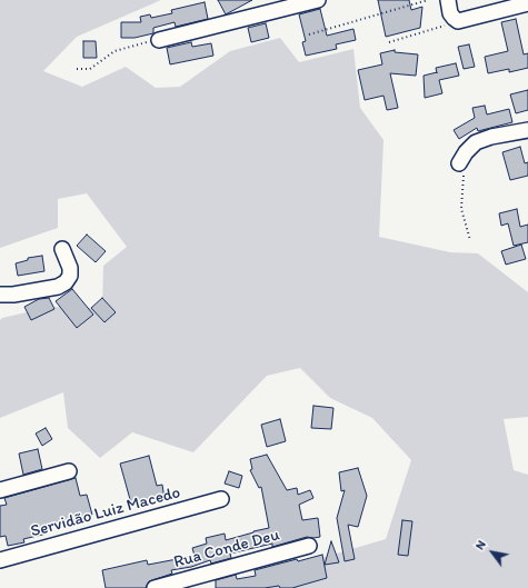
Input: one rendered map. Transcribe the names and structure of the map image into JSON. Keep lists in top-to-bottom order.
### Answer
{
  "streets": {
    "street": ["Servidão Luiz Macedo", "Rua Conde Deu"]
  },
  "north": "top left"
}
